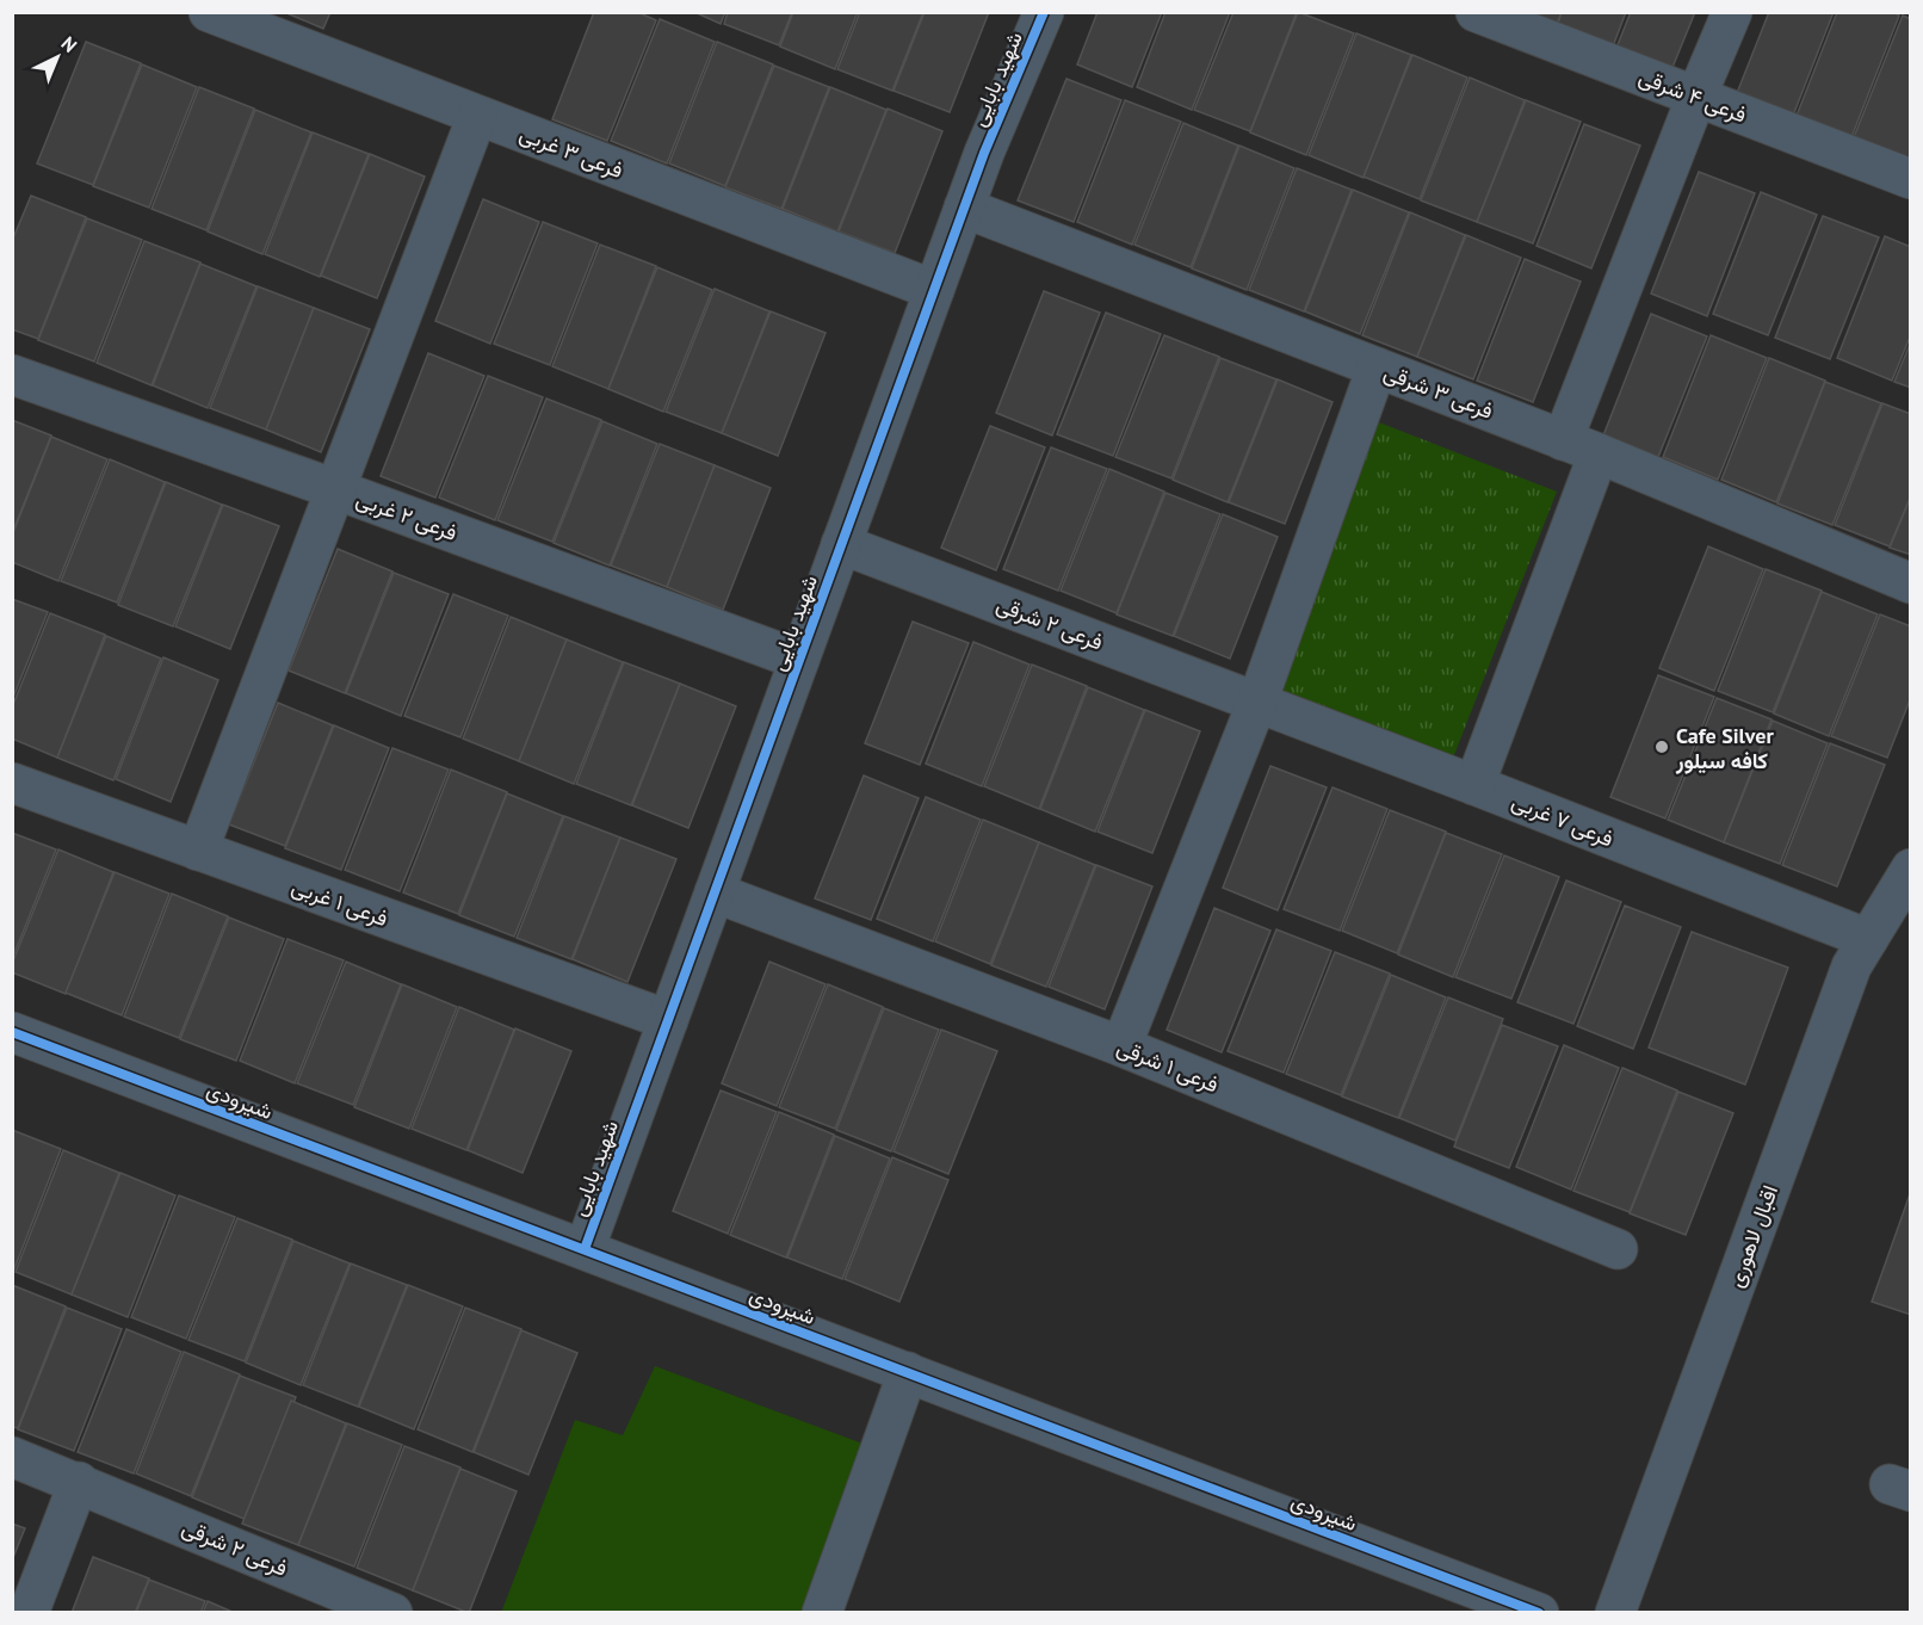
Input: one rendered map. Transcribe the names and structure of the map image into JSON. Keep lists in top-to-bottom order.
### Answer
{
  "streets": {
    "street": [
      "شهید بابایی",
      "فرعی ۴ شرقی",
      "فرعی ۳ غربی",
      "فرعی ۳ شرقی",
      "فرعی ۲ غربی",
      "فرعی ۲ شرقی",
      "فرعی ۷ غربی",
      "فرعی ۱ غربی",
      "فرعی ۱ شرقی",
      "شیرودی",
      "اقبال لاهوری"
    ]
  },
  "crossings": [
    ["شهید بابایی", "فرعی ۳ غربی"],
    ["شهید بابایی", "فرعی ۳ شرقی"],
    ["شهید بابایی", "فرعی ۲ غربی"],
    ["شهید بابایی", "فرعی ۲ شرقی"],
    ["شهید بابایی", "فرعی ۱ غربی"],
    ["شهید بابایی", "فرعی ۱ شرقی"],
    ["شهید بابایی", "شیرودی"],
    ["فرعی ۲ شرقی", "فرعی ۷ غربی"],
    ["فرعی ۷ غربی", "اقبال لاهوری"]
  ],
  "places": ["Cafe Silver کافه سیلور"],
  "north": "top right"
}
